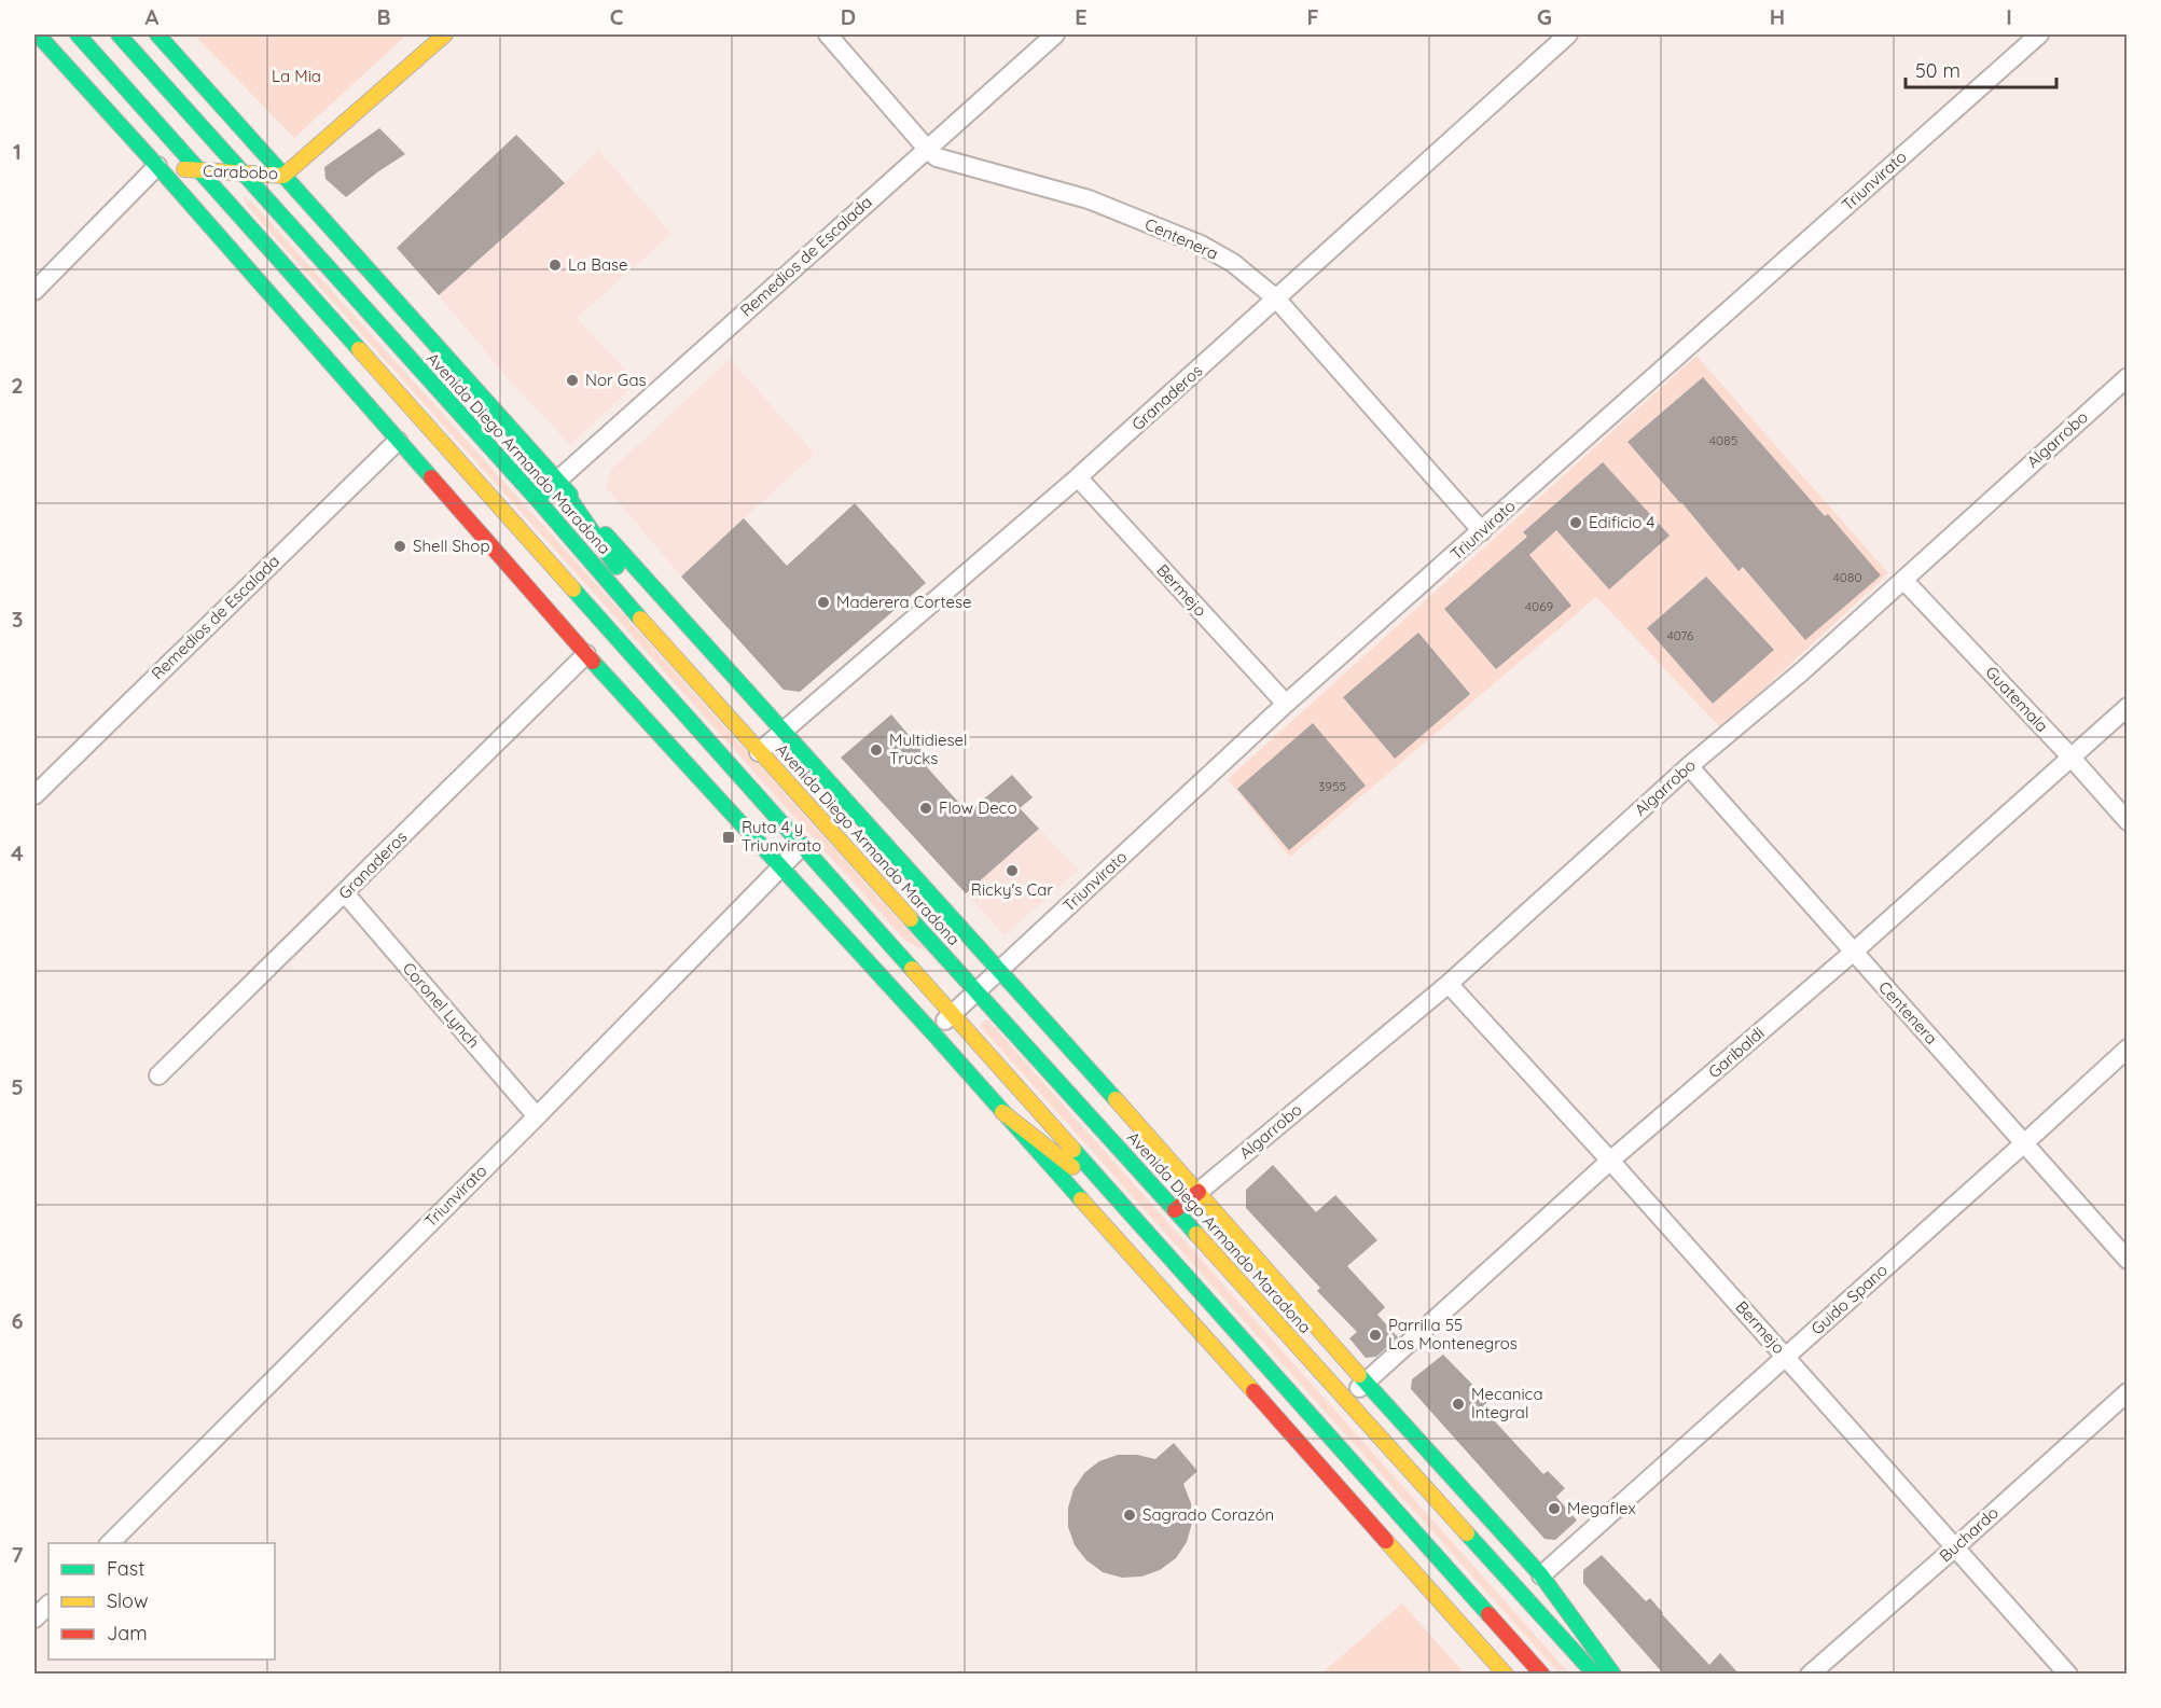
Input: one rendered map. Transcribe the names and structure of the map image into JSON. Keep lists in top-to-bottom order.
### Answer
{
  "streets": {
    "main road": ["Carabobo", "Avenida Diego Armando Maradona"],
    "street": [
      "Triunvirato",
      "Centenera",
      "Remedios de Escalada",
      "Granaderos",
      "Algarrobo",
      "Bermejo",
      "Guatemala",
      "Coronel Lynch",
      "Garibaldi",
      "Guido Spano",
      "Buchardo"
    ]
  },
  "crossings": [
    ["Carabobo", "Avenida Diego Armando Maradona"],
    ["Triunvirato", "Centenera"],
    ["Triunvirato", "Avenida Diego Armando Maradona"],
    ["Triunvirato", "Bermejo"],
    ["Triunvirato", "Coronel Lynch"],
    ["Centenera", "Remedios de Escalada"],
    ["Centenera", "Granaderos"],
    ["Centenera", "Algarrobo"],
    ["Centenera", "Garibaldi"],
    ["Centenera", "Guido Spano"],
    ["Remedios de Escalada", "Avenida Diego Armando Maradona"],
    ["Granaderos", "Avenida Diego Armando Maradona"],
    ["Granaderos", "Bermejo"],
    ["Granaderos", "Coronel Lynch"],
    ["Algarrobo", "Avenida Diego Armando Maradona"],
    ["Algarrobo", "Bermejo"],
    ["Algarrobo", "Guatemala"],
    ["Avenida Diego Armando Maradona", "Garibaldi"],
    ["Avenida Diego Armando Maradona", "Guido Spano"],
    ["Bermejo", "Garibaldi"],
    ["Bermejo", "Guido Spano"],
    ["Bermejo", "Buchardo"],
    ["Guatemala", "Garibaldi"]
  ],
  "parks": ["La Mia"],
  "places": {
    "other": [
      "La Base",
      "Nor Gas",
      "Edificio 4",
      "Shell Shop",
      "Maderera Cortese",
      "Multidiesel Trucks",
      "Flow Deco",
      "Ricky's Car",
      "Parrilla 55 Los Montenegros",
      "Mecanica Integral",
      "Megaflex",
      "Sagrado Corazón"
    ],
    "transit": ["Ruta 4 y Triunvirato"]
  },
  "house_numbers": [
    "4085",
    "4080",
    "4069",
    "4076",
    "3955"
  ],
  "legend": ["Fast", "Slow", "Jam"],
  "scale_bar": "50 m",
  "grid": {
    "columns": [
      "A",
      "B",
      "C",
      "D",
      "E",
      "F",
      "G",
      "H",
      "I"
    ],
    "rows": [
      "1",
      "2",
      "3",
      "4",
      "5",
      "6",
      "7"
    ]
  }
}
